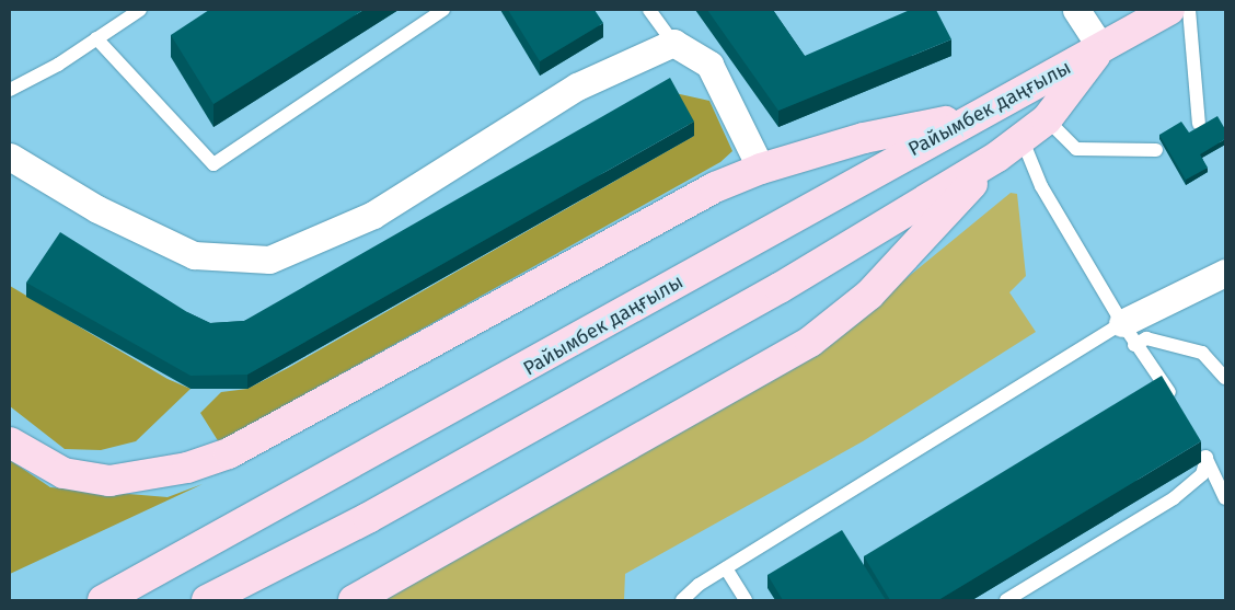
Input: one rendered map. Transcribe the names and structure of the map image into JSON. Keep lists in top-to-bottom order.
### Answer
{
  "streets": {
    "main road": ["Райымбек даңғылы"]
  }
}
